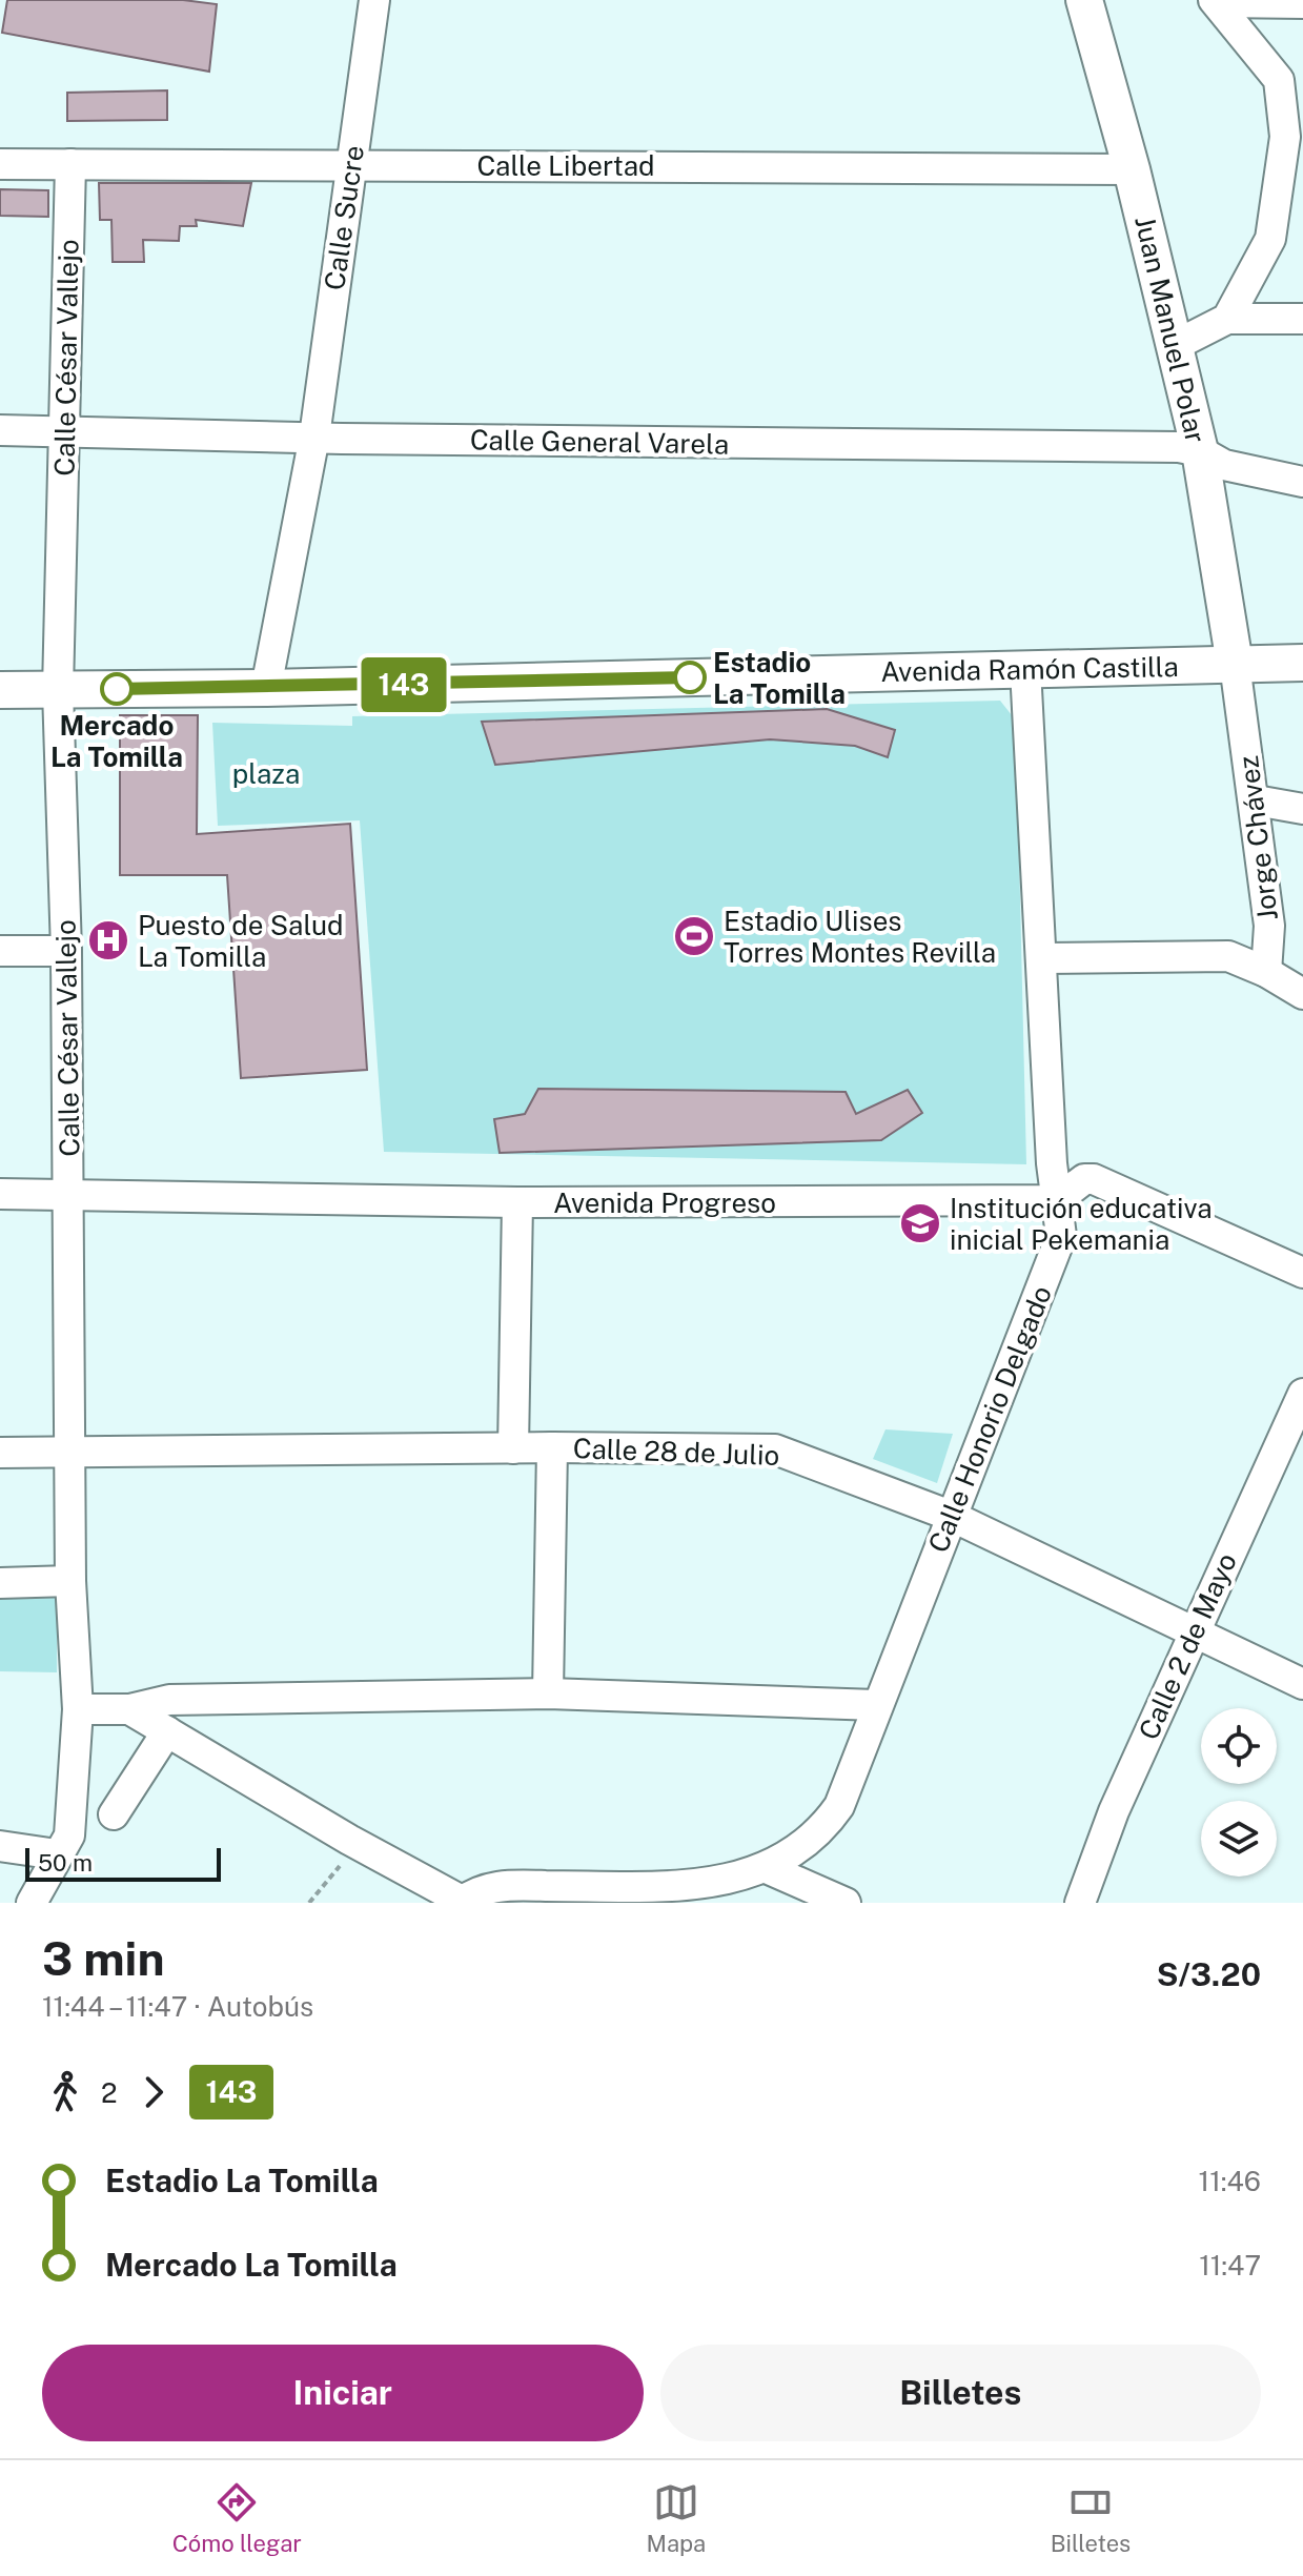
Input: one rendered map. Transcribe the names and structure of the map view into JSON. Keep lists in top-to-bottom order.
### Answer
{
  "streets": {
    "main road": ["Juan Manuel Polar", "Avenida Ramón Castilla"],
    "street": [
      "Calle Libertad",
      "Calle Sucre",
      "Calle César Vallejo",
      "Calle General Varela",
      "Jorge Chávez",
      "Avenida Progreso",
      "Calle Honorio Delgado",
      "Calle 28 de Julio",
      "Calle 2 de Mayo"
    ]
  },
  "crossings": [
    ["Calle Libertad", "Calle Sucre"],
    ["Calle Libertad", "Juan Manuel Polar"],
    ["Calle Libertad", "Calle César Vallejo"],
    ["Calle Sucre", "Calle General Varela"],
    ["Calle Sucre", "Avenida Ramón Castilla"],
    ["Juan Manuel Polar", "Calle General Varela"],
    ["Juan Manuel Polar", "Avenida Ramón Castilla"],
    ["Juan Manuel Polar", "Jorge Chávez"],
    ["Calle César Vallejo", "Calle General Varela"],
    ["Calle César Vallejo", "Avenida Ramón Castilla"],
    ["Calle César Vallejo", "Avenida Progreso"],
    ["Calle César Vallejo", "Calle 28 de Julio"],
    ["Avenida Ramón Castilla", "Jorge Chávez"],
    ["Avenida Ramón Castilla", "Calle Honorio Delgado"],
    ["Avenida Progreso", "Calle Honorio Delgado"],
    ["Calle Honorio Delgado", "Calle 28 de Julio"],
    ["Calle 28 de Julio", "Calle 2 de Mayo"]
  ],
  "parks": ["plaza"],
  "places": {
    "other": ["Estadio La Tomilla", "Mercado La Tomilla"],
    "sports": ["Estadio Ulises Torres Montes Revilla"],
    "hospital": ["Puesto de Salud La Tomilla"],
    "school or university": ["Institución educativa inicial Pekemania"]
  },
  "lines": ["bus line 143"],
  "scale_bar": "50 m",
  "page": {
    "on_map": "143",
    "scale": "50 m",
    "heading": ["3 min", "11:44 – 11:47 · Autobús", "S/3.20"],
    "legs": ["2", "143"],
    "list": [
      {
        "name": "Estadio La Tomilla",
        "value": "11:46"
      },
      {
        "name": "Mercado La Tomilla",
        "value": "11:47"
      }
    ],
    "buttons": ["Iniciar", "Billetes"],
    "tabs": ["Cómo llegar", "Mapa", "Billetes"]
  }
}
